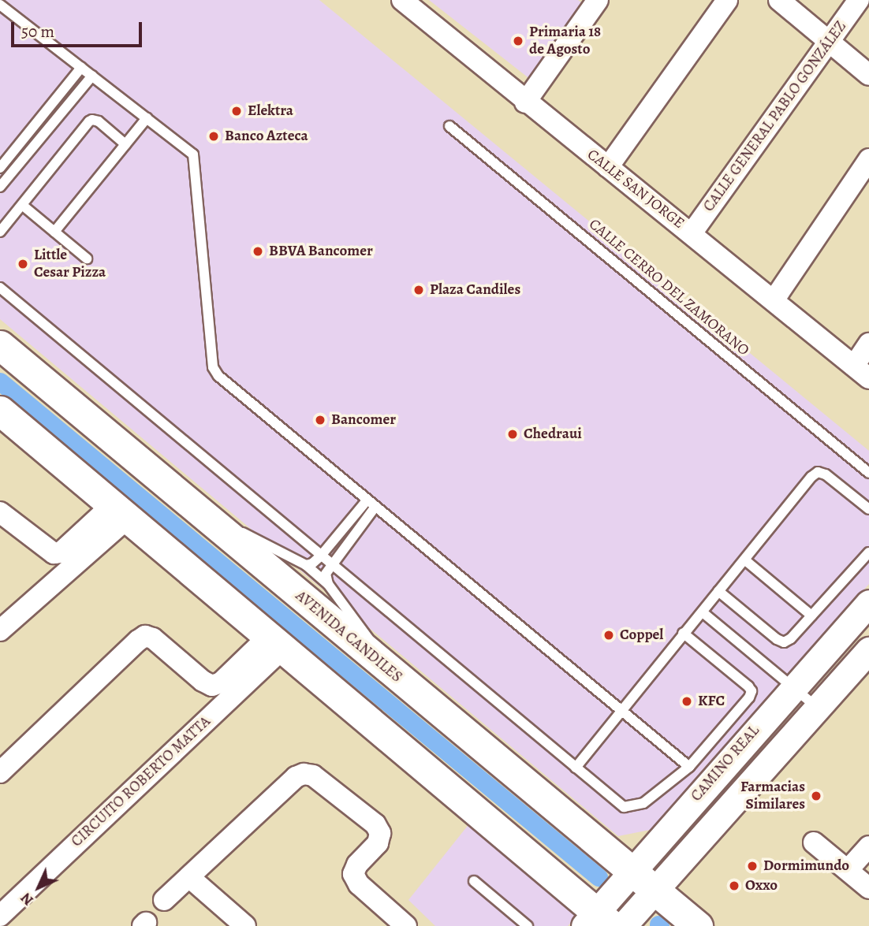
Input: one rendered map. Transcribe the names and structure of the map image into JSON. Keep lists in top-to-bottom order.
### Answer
{
  "streets": {
    "main road": ["AVENIDA CANDILES"],
    "street": [
      "CALLE GENERAL PABLO GONZÁLEZ",
      "CALLE SAN JORGE",
      "CAMINO REAL",
      "CIRCUITO ROBERTO MATTA"
    ],
    "lane": ["CALLE CERRO DEL ZAMORANO"]
  },
  "crossings": [
    ["CALLE GENERAL PABLO GONZÁLEZ", "CALLE SAN JORGE"],
    ["AVENIDA CANDILES", "CAMINO REAL"]
  ],
  "places": [
    "Primaria 18 de Agosto",
    "Elektra",
    "Banco Azteca",
    "BBVA Bancomer",
    "Little Cesar Pizza",
    "Plaza Candiles",
    "Bancomer",
    "Chedraui",
    "Coppel",
    "KFC",
    "Farmacias Similares",
    "Dormimundo",
    "Oxxo"
  ],
  "scale_bar": "50 m",
  "north": "bottom left"
}
